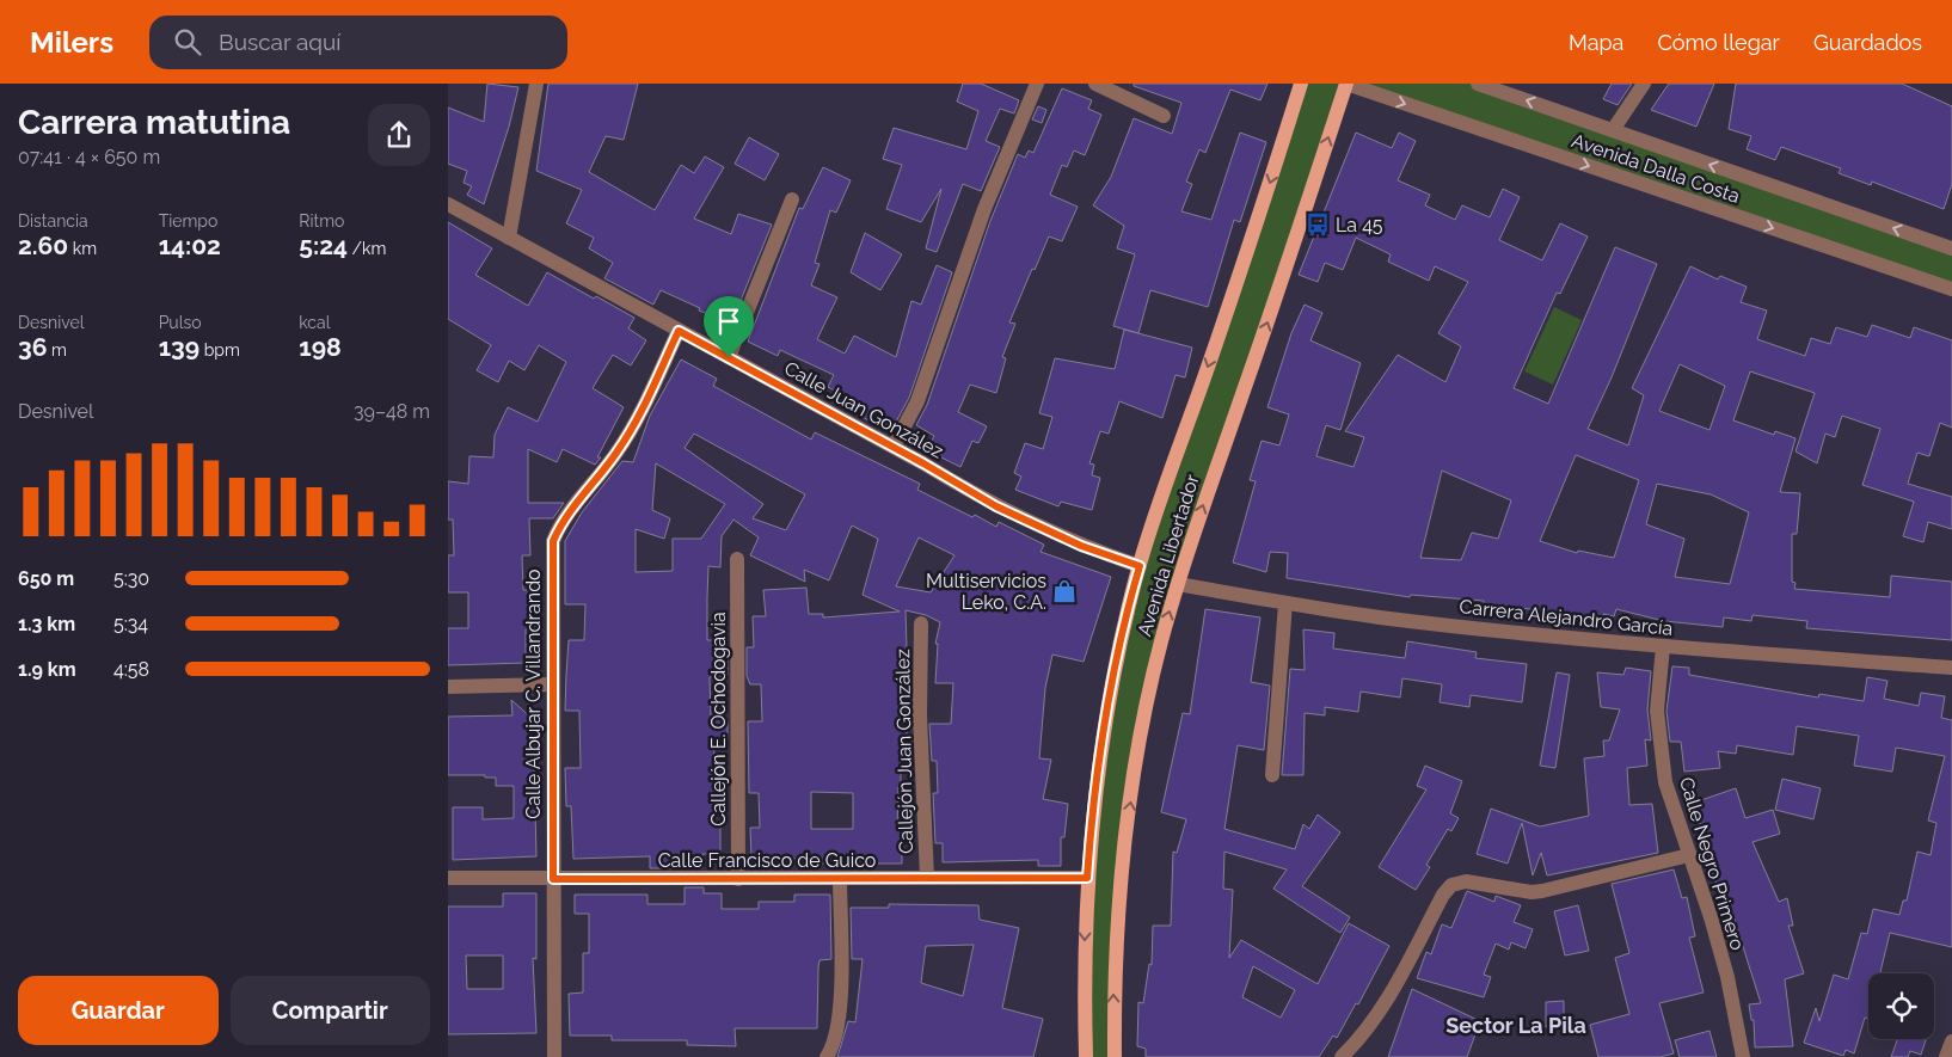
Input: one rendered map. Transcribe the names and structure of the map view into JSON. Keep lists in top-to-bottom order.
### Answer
{
  "streets": {
    "main road": ["Avenida Libertador"],
    "street": [
      "Avenida Dalla Costa",
      "Calle Juan González",
      "Carrera Alejandro García",
      "Calle Albujar C. Villandrando",
      "Callejón E. Ochodogavia",
      "Callejón Juan González",
      "Calle Francisco de Guico",
      "Calle Negro Primero"
    ]
  },
  "crossings": [
    ["Avenida Dalla Costa", "Avenida Libertador"],
    ["Calle Juan González", "Avenida Libertador"],
    ["Calle Juan González", "Calle Albujar C. Villandrando"],
    ["Avenida Libertador", "Carrera Alejandro García"],
    ["Avenida Libertador", "Calle Francisco de Guico"],
    ["Carrera Alejandro García", "Calle Negro Primero"],
    ["Calle Albujar C. Villandrando", "Calle Francisco de Guico"],
    ["Callejón E. Ochodogavia", "Calle Francisco de Guico"],
    ["Callejón Juan González", "Calle Francisco de Guico"]
  ],
  "districts": ["Sector La Pila"],
  "places": {
    "bus stop": ["La 45"],
    "shop": ["Multiservicios Leko, C.A."]
  },
  "page": {
    "header": "Milers",
    "search": "Buscar aquí",
    "nav": ["Mapa", "Cómo llegar", "Guardados"],
    "heading": ["Carrera matutina", "07:41 · 4 × 650 m"],
    "stats": [
      ["Distancia", "2.60 km"],
      ["Tiempo", "14:02"],
      ["Ritmo", "5:24 /km"],
      ["Desnivel", "36 m"],
      ["Pulso", "139 bpm"],
      ["kcal", "198"]
    ],
    "chart": ["Desnivel", "39–48 m"],
    "list": [
      {
        "name": "650 m",
        "note": "5:30"
      },
      {
        "name": "1.3 km",
        "note": "5:34"
      },
      {
        "name": "1.9 km",
        "note": "4:58"
      }
    ],
    "buttons": ["Guardar", "Compartir"]
  }
}
